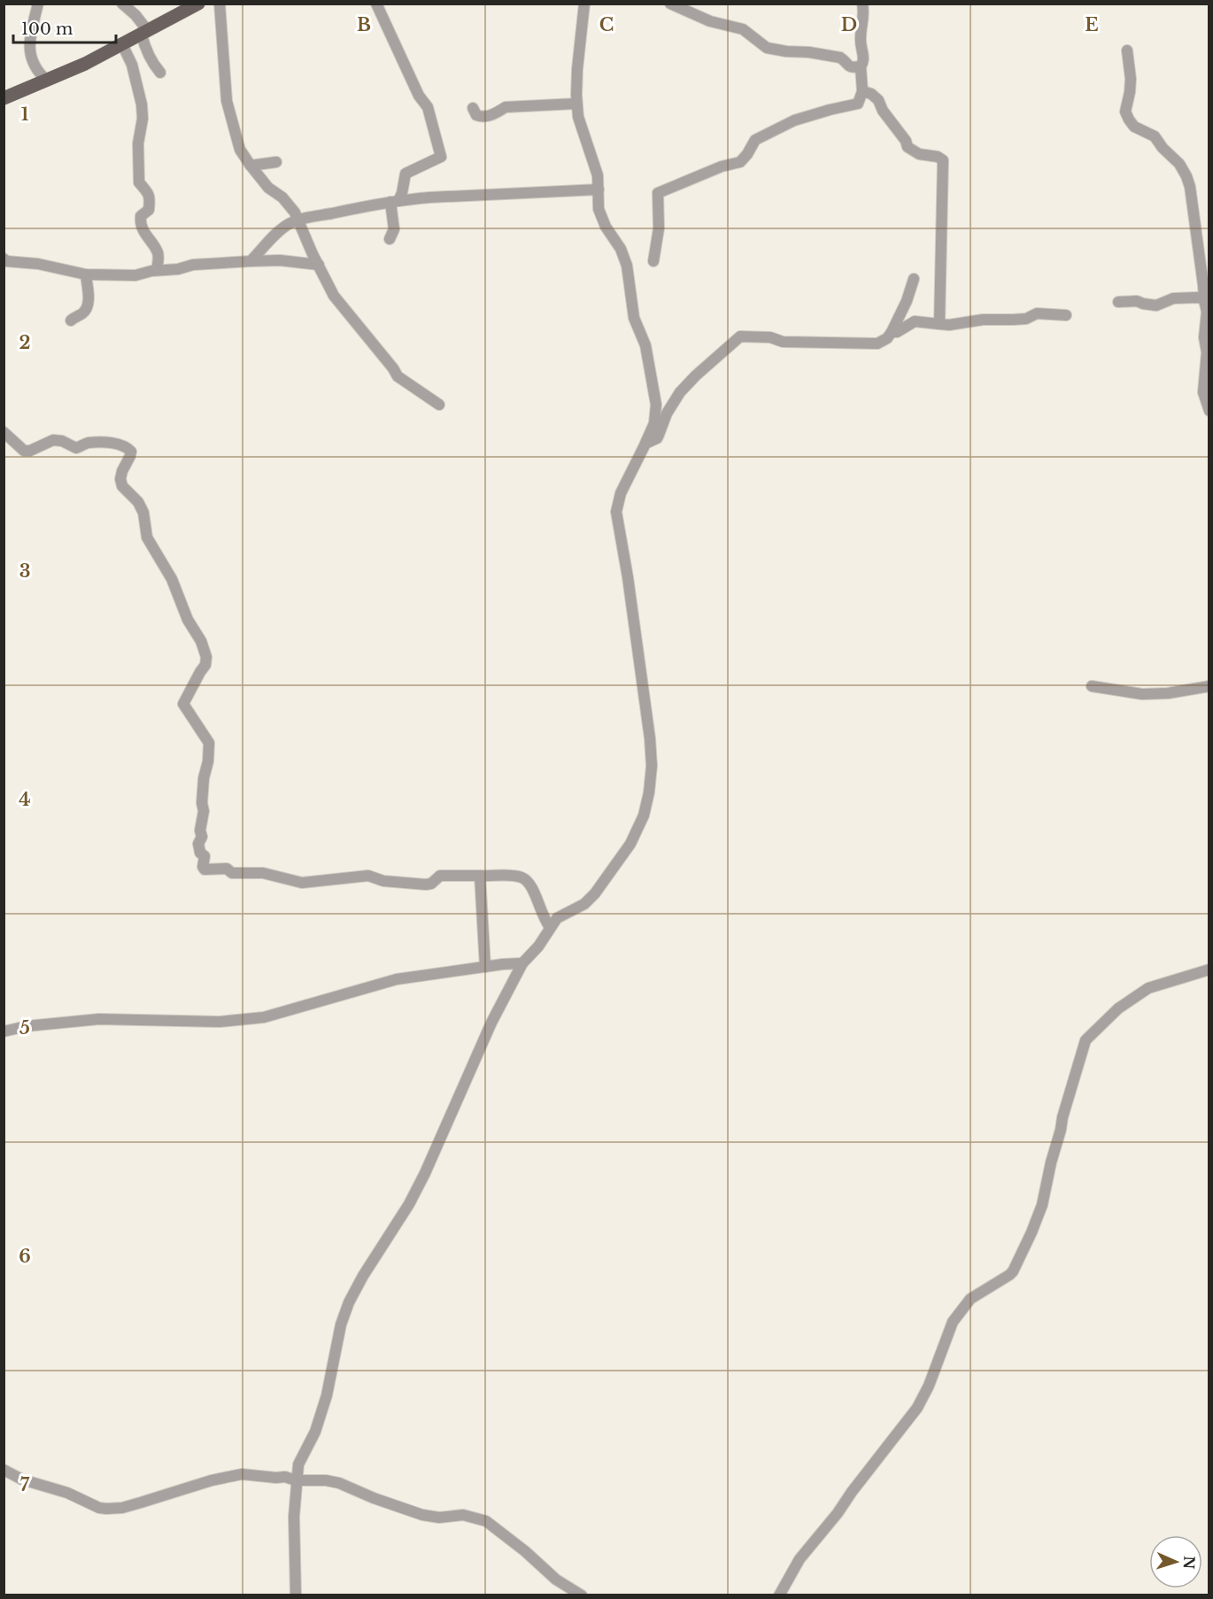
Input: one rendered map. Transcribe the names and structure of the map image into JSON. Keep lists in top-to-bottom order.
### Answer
{
  "scale_bar": "100 m",
  "north": "right",
  "grid": {
    "columns": [
      "B",
      "C",
      "D",
      "E"
    ],
    "rows": [
      "1",
      "2",
      "3",
      "4",
      "5",
      "6",
      "7"
    ]
  }
}
